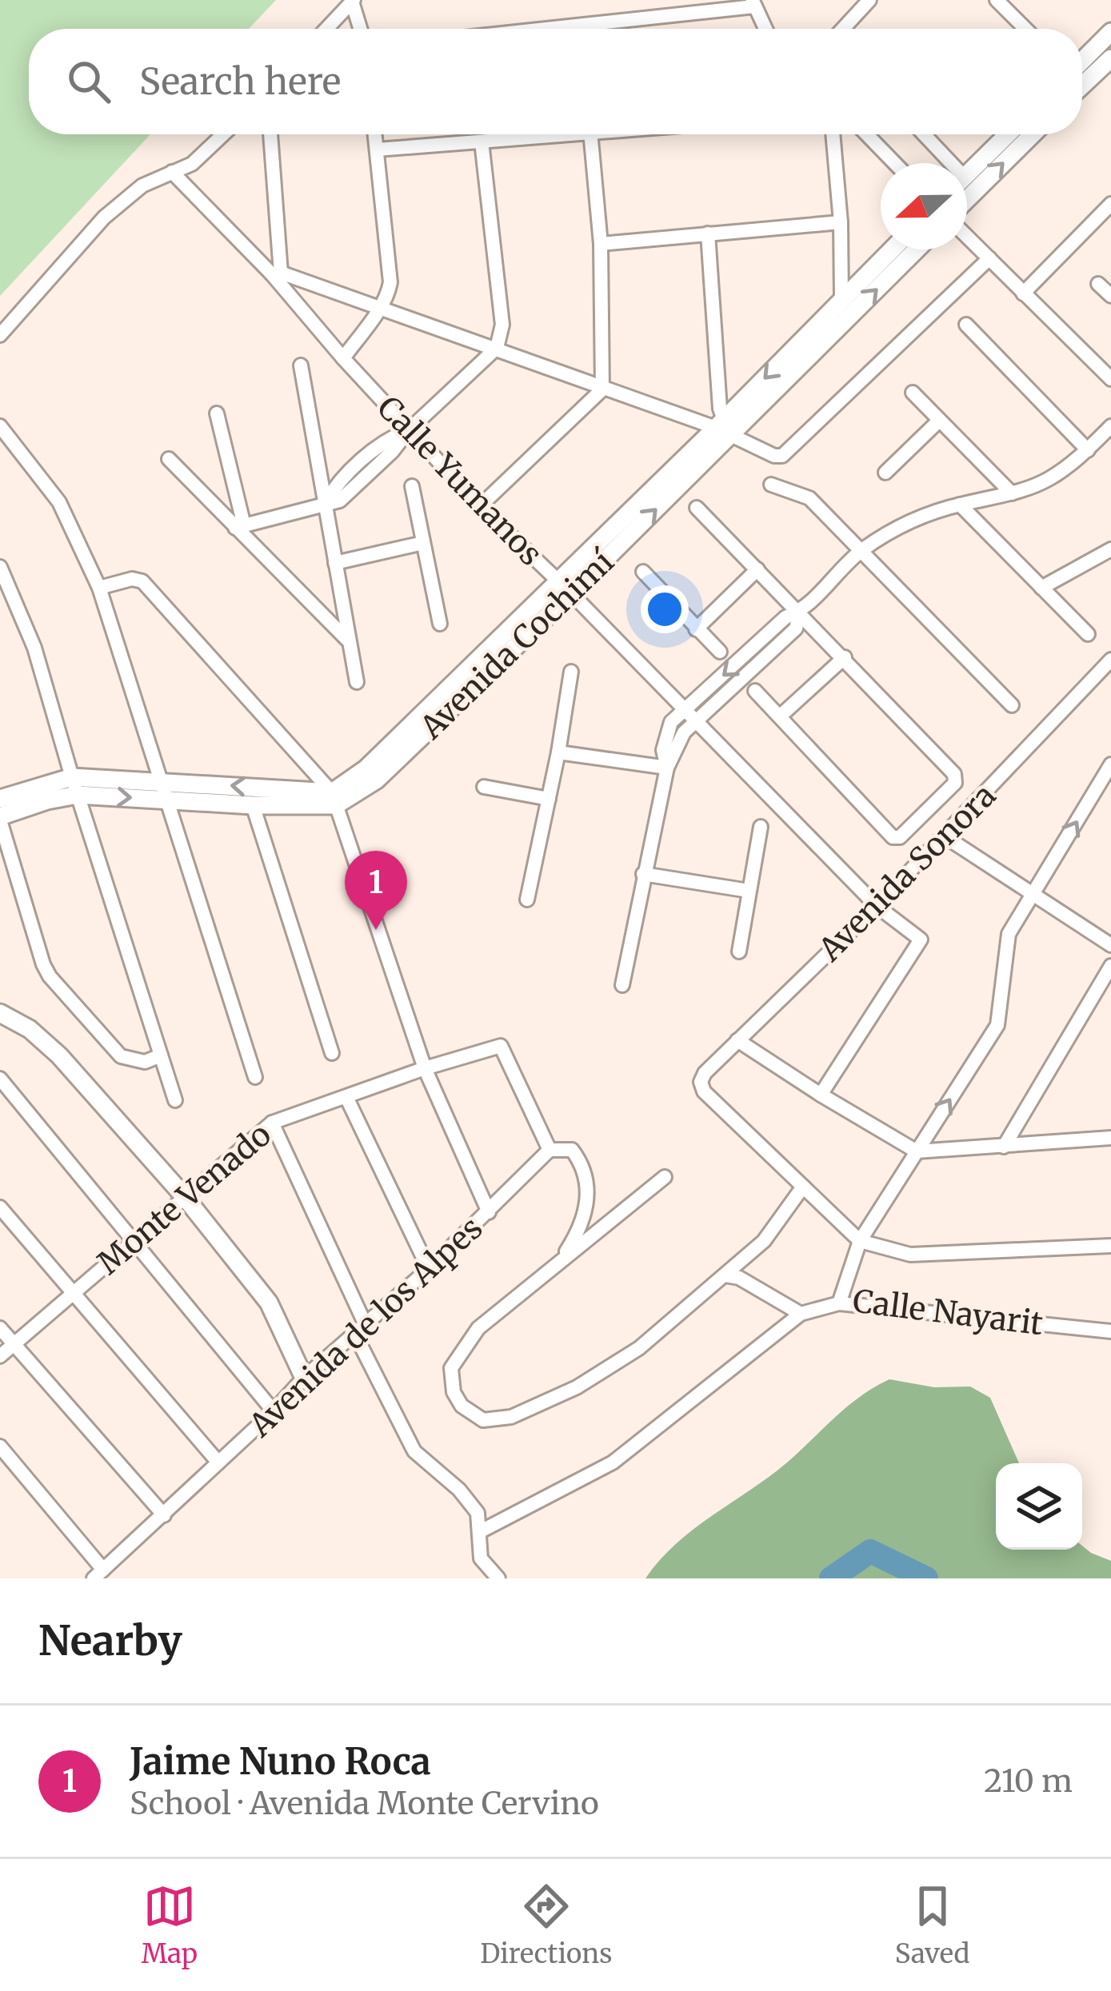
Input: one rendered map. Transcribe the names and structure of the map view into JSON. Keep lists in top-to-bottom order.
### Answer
{
  "streets": {
    "street": [
      "Calle Yumanos",
      "Avenida Cochimí",
      "Avenida Sonora",
      "Monte Venado",
      "Calle Nayarit",
      "Avenida de los Alpes"
    ]
  },
  "crossings": [
    ["Calle Yumanos", "Avenida Cochimí"],
    ["Calle Yumanos", "Avenida Sonora"],
    ["Avenida Sonora", "Calle Nayarit"],
    ["Monte Venado", "Avenida de los Alpes"]
  ],
  "north": "left",
  "page": {
    "search": "Search here",
    "pins": "1",
    "heading": "Nearby",
    "list": [
      {
        "mark": "1",
        "name": "Jaime Nuno Roca",
        "note": "School · Avenida Monte Cervino",
        "value": "210 m"
      }
    ],
    "nav": ["Map", "Directions", "Saved"]
  }
}
